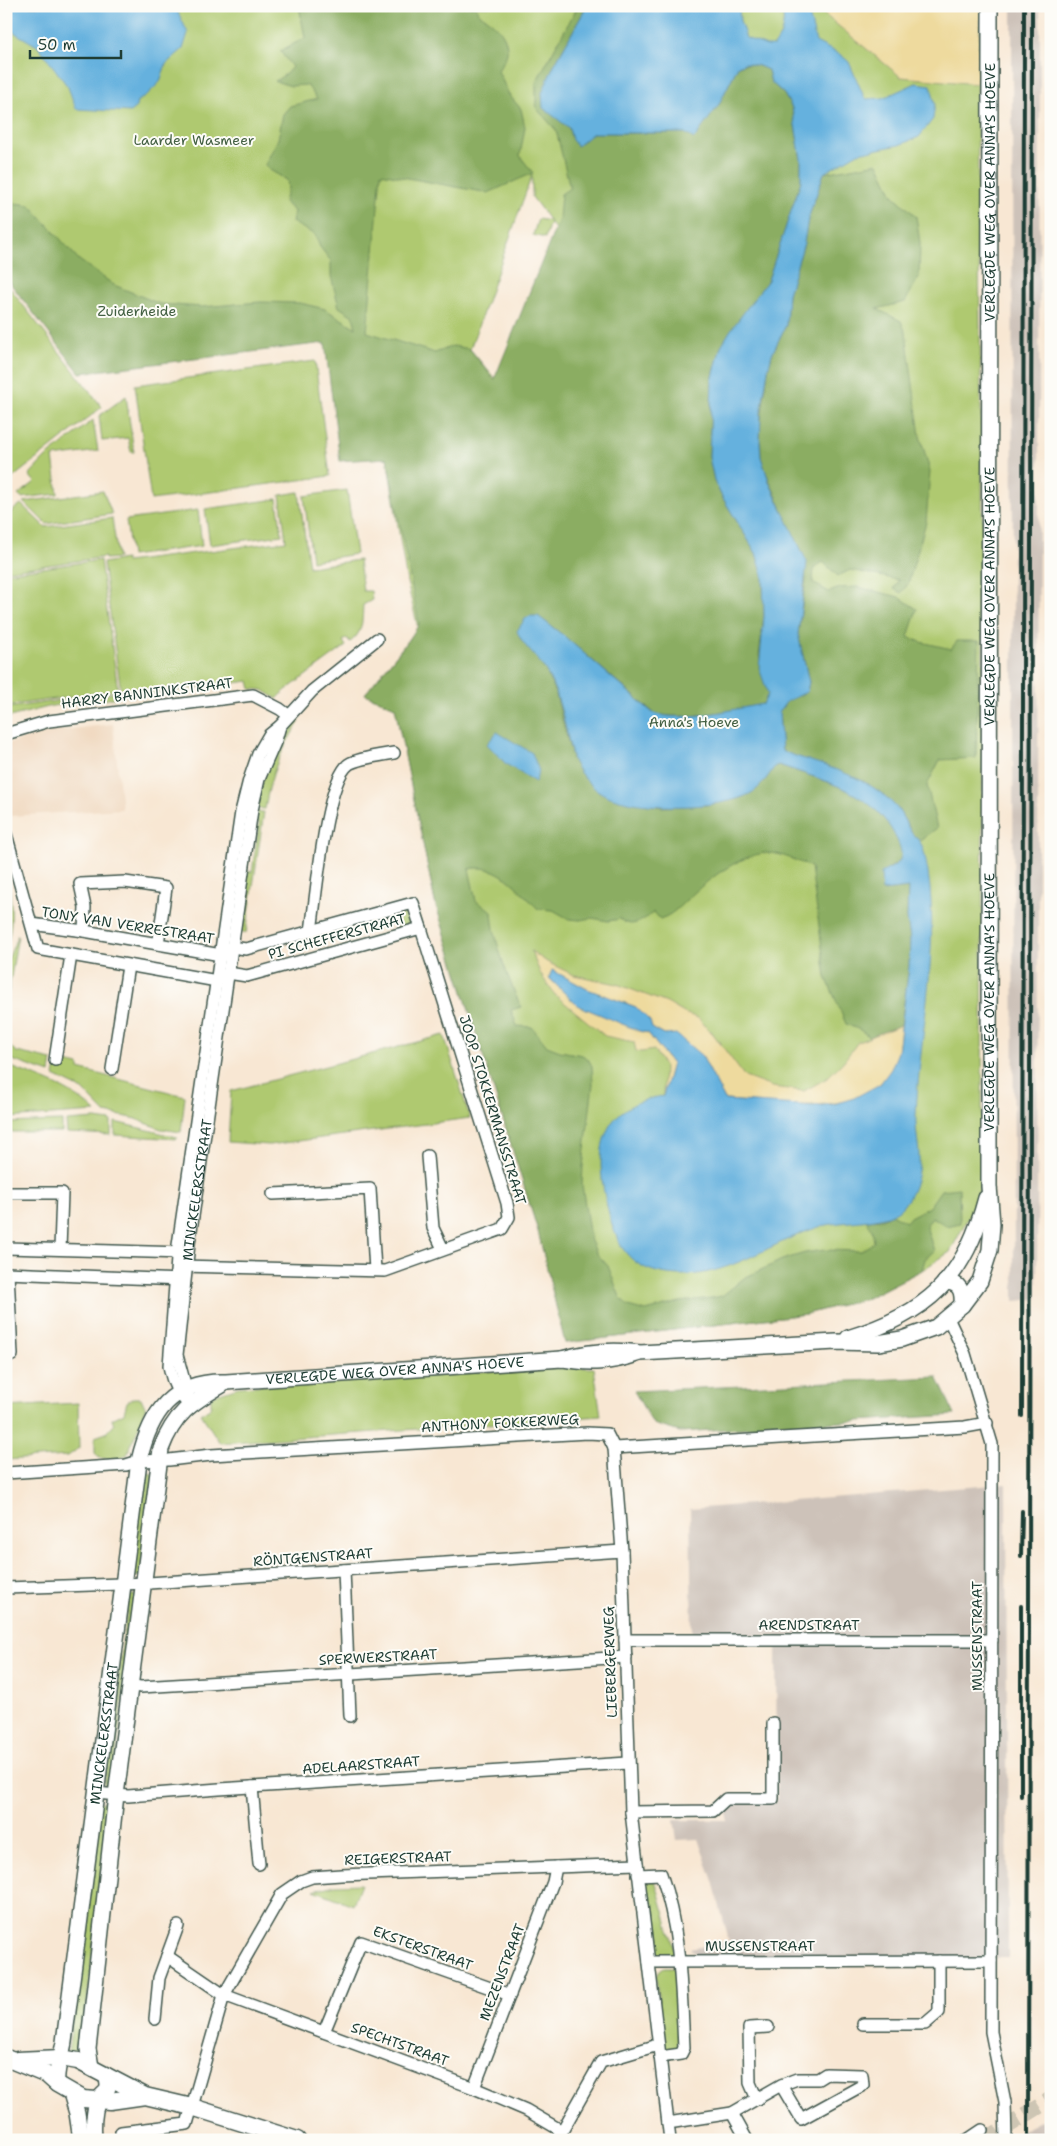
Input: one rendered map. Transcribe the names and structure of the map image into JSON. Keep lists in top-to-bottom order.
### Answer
{
  "streets": {
    "main road": ["VERLEGDE WEG OVER ANNA'S HOEVE", "MINCKELERSSTRAAT"],
    "street": [
      "HARRY BANNINKSTRAAT",
      "TONY VAN VERRESTRAAT",
      "PI SCHEFFERSTRAAT",
      "JOOP STOKKERMANSSTRAAT",
      "ANTHONY FOKKERWEG",
      "RÖNTGENSTRAAT",
      "ARENDSTRAAT",
      "MUSSENSTRAAT",
      "SPERWERSTRAAT",
      "LIEBERGERWEG",
      "ADELAARSTRAAT",
      "REIGERSTRAAT",
      "EKSTERSTRAAT",
      "MEZENSTRAAT",
      "SPECHTSTRAAT"
    ]
  },
  "crossings": [
    ["VERLEGDE WEG OVER ANNA'S HOEVE", "MINCKELERSSTRAAT"],
    ["VERLEGDE WEG OVER ANNA'S HOEVE", "MUSSENSTRAAT"],
    ["HARRY BANNINKSTRAAT", "MINCKELERSSTRAAT"],
    ["TONY VAN VERRESTRAAT", "MINCKELERSSTRAAT"],
    ["PI SCHEFFERSTRAAT", "JOOP STOKKERMANSSTRAAT"],
    ["PI SCHEFFERSTRAAT", "MINCKELERSSTRAAT"],
    ["JOOP STOKKERMANSSTRAAT", "MINCKELERSSTRAAT"],
    ["MINCKELERSSTRAAT", "ANTHONY FOKKERWEG"],
    ["MINCKELERSSTRAAT", "RÖNTGENSTRAAT"],
    ["MINCKELERSSTRAAT", "SPERWERSTRAAT"],
    ["MINCKELERSSTRAAT", "ADELAARSTRAAT"],
    ["ANTHONY FOKKERWEG", "LIEBERGERWEG"],
    ["RÖNTGENSTRAAT", "LIEBERGERWEG"],
    ["ARENDSTRAAT", "MUSSENSTRAAT"],
    ["ARENDSTRAAT", "LIEBERGERWEG"],
    ["MUSSENSTRAAT", "LIEBERGERWEG"],
    ["SPERWERSTRAAT", "LIEBERGERWEG"],
    ["LIEBERGERWEG", "ADELAARSTRAAT"],
    ["LIEBERGERWEG", "REIGERSTRAAT"],
    ["REIGERSTRAAT", "MEZENSTRAAT"],
    ["REIGERSTRAAT", "SPECHTSTRAAT"],
    ["EKSTERSTRAAT", "MEZENSTRAAT"],
    ["EKSTERSTRAAT", "SPECHTSTRAAT"],
    ["MEZENSTRAAT", "SPECHTSTRAAT"]
  ],
  "parks": ["Laarder Wasmeer", "Zuiderheide", "Anna's Hoeve"],
  "scale_bar": "50 m"
}
